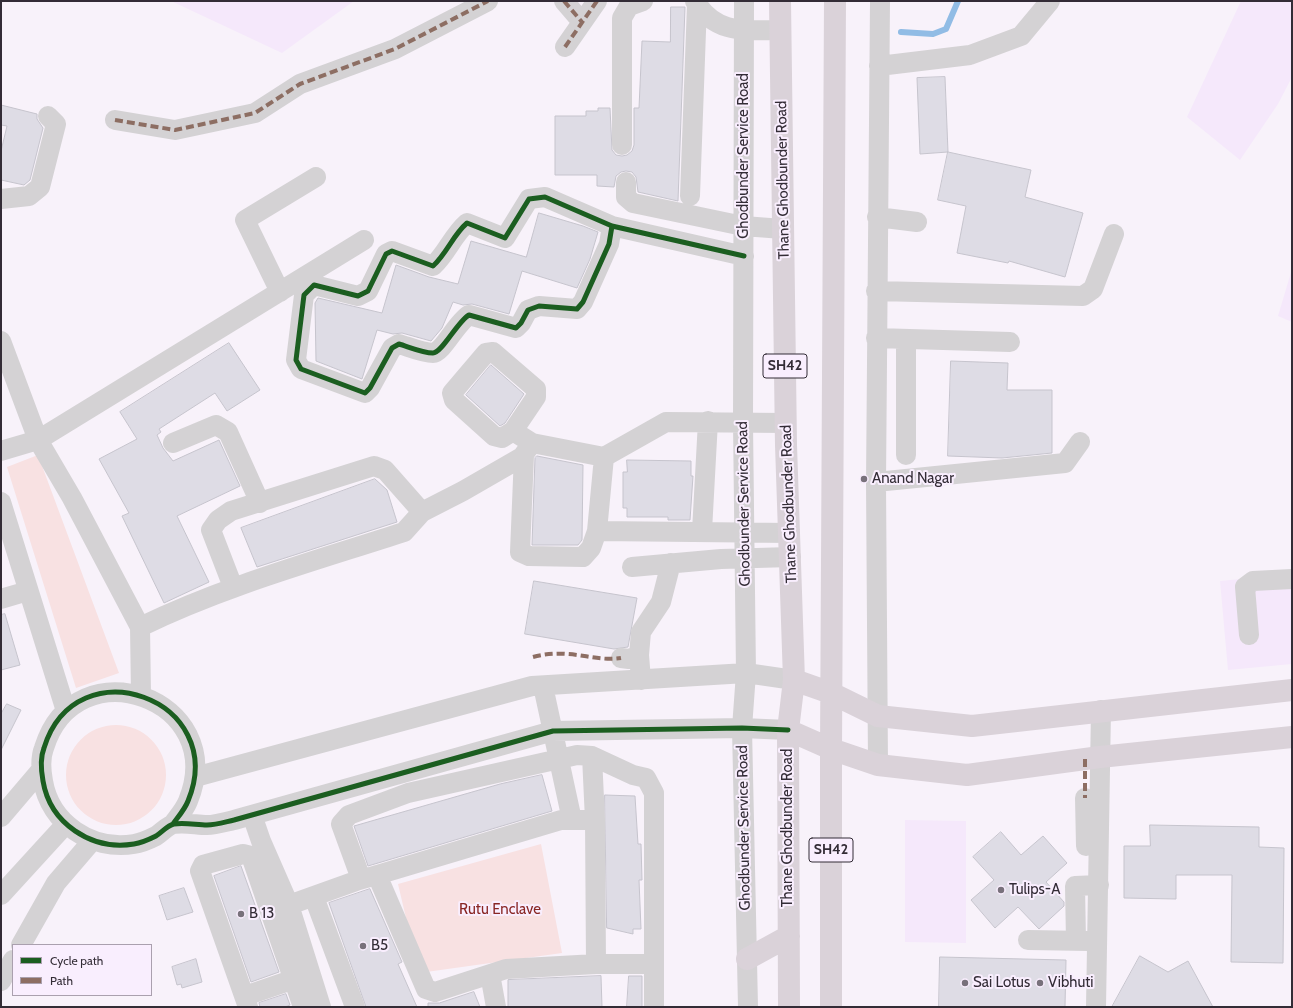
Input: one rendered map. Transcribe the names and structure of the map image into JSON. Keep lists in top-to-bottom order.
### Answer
{
  "streets": {
    "main road": ["Thane Ghodbunder Road", "SH42"],
    "street": ["Ghodbunder Service Road"]
  },
  "parks": ["Rutu Enclave"],
  "places": [
    "Anand Nagar",
    "Tulips-A",
    "B 13",
    "B5",
    "Sai Lotus",
    "Vibhuti"
  ],
  "legend": ["Cycle path", "Path"]
}
